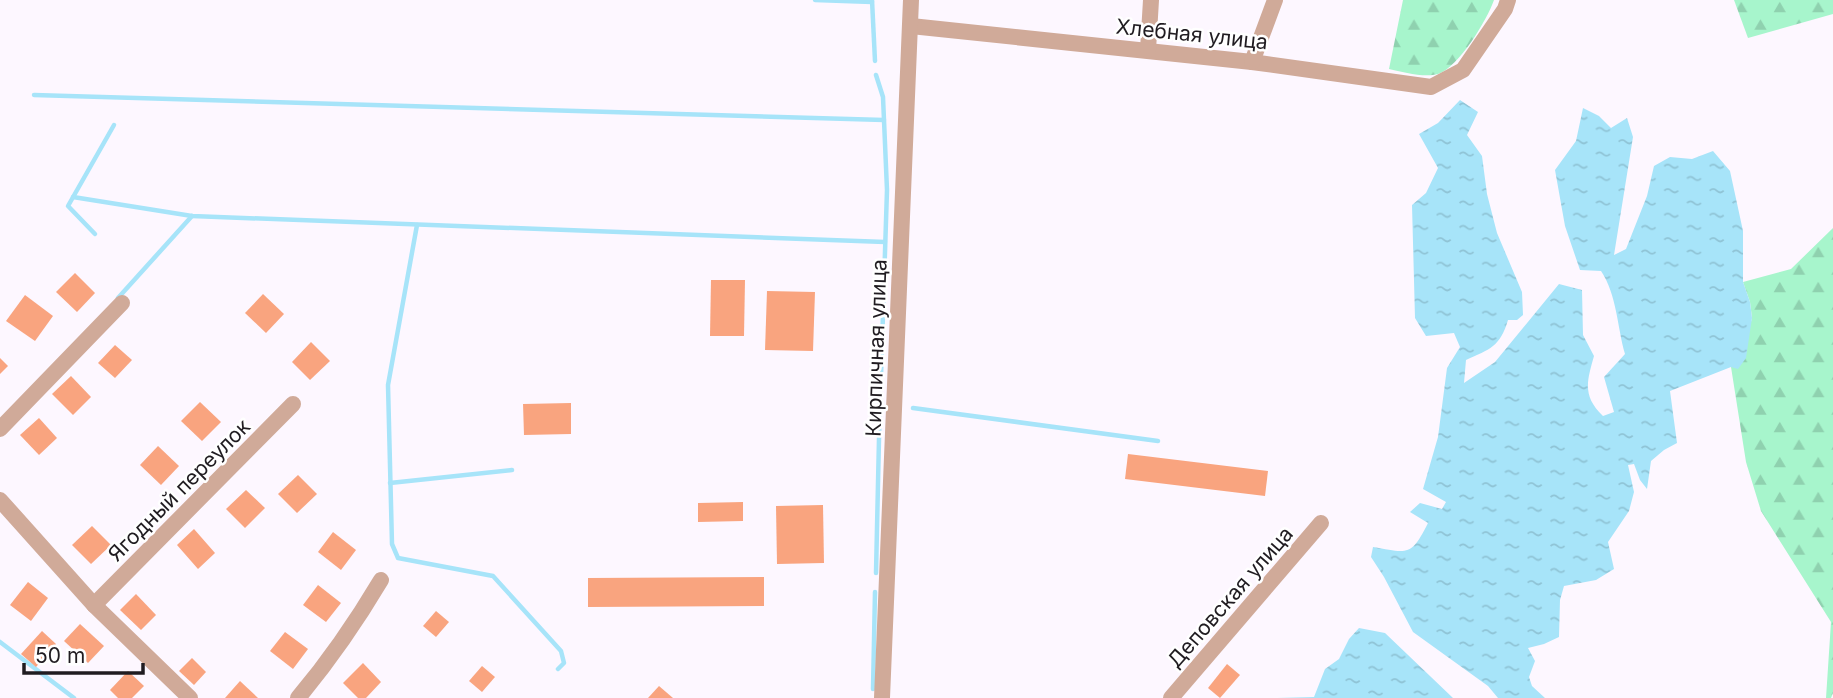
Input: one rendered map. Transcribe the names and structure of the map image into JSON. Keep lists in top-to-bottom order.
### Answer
{
  "streets": {
    "street": [
      "Хлебная улица",
      "Кирпичная улица",
      "Ягодный переулок",
      "Деповская улица"
    ]
  },
  "crossings": [
    ["Хлебная улица", "Кирпичная улица"]
  ],
  "scale_bar": "50 m"
}
